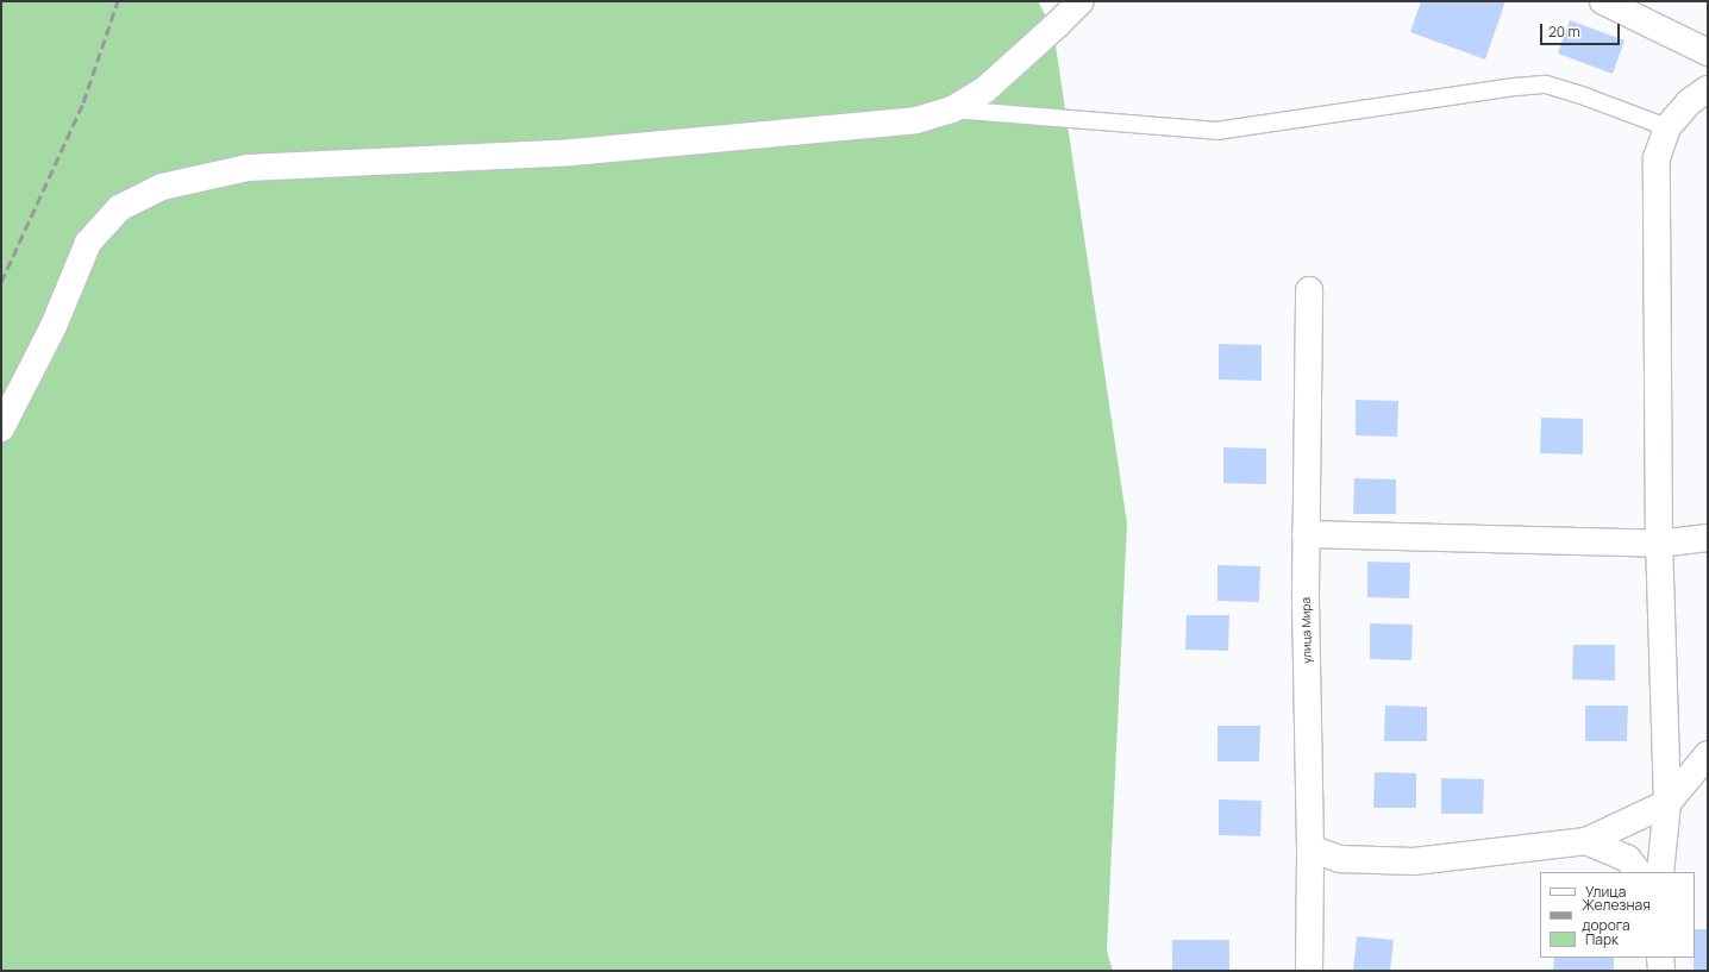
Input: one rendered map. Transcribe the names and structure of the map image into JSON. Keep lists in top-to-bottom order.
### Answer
{
  "streets": {
    "street": ["улица Мира"]
  },
  "legend": ["Улица", "Железная дорога", "Парк"],
  "scale_bar": "20 m"
}
